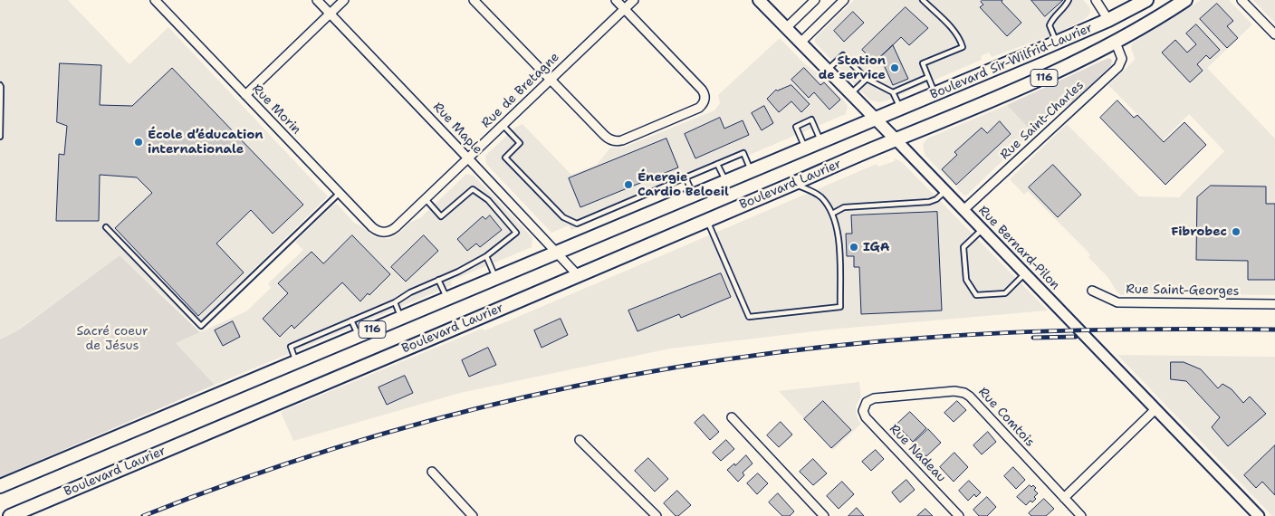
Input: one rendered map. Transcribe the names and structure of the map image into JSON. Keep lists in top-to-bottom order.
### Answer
{
  "streets": {
    "main road": [
      "Boulevard Sir-Wilfrid-Laurier",
      "116",
      "Boulevard Laurier",
      "Rue Bernard-Pilon"
    ],
    "street": [
      "Rue de Bretagne",
      "Rue Morin",
      "Rue Saint-Charles",
      "Rue Maple",
      "Rue Saint-Georges",
      "Rue Comtois",
      "Rue Nadeau"
    ]
  },
  "crossings": [
    ["Boulevard Sir-Wilfrid-Laurier", "116"],
    ["Boulevard Sir-Wilfrid-Laurier", "Rue Saint-Charles"],
    ["Boulevard Sir-Wilfrid-Laurier", "Boulevard Laurier"],
    ["Boulevard Sir-Wilfrid-Laurier", "Rue Bernard-Pilon"],
    ["116", "Rue Maple"],
    ["116", "Rue Bernard-Pilon"],
    ["Rue de Bretagne", "Rue Morin"],
    ["Rue de Bretagne", "Rue Maple"],
    ["Rue Saint-Charles", "Rue Bernard-Pilon"],
    ["Rue Maple", "Boulevard Laurier"],
    ["Boulevard Laurier", "Rue Bernard-Pilon"],
    ["Rue Comtois", "Rue Nadeau"]
  ],
  "parks": ["Sacré coeur de Jésus"],
  "places": [
    "Station de service",
    "École d’éducation internationale",
    "Énergie Cardio Beloeil",
    "Fibrobec",
    "IGA"
  ]
}
